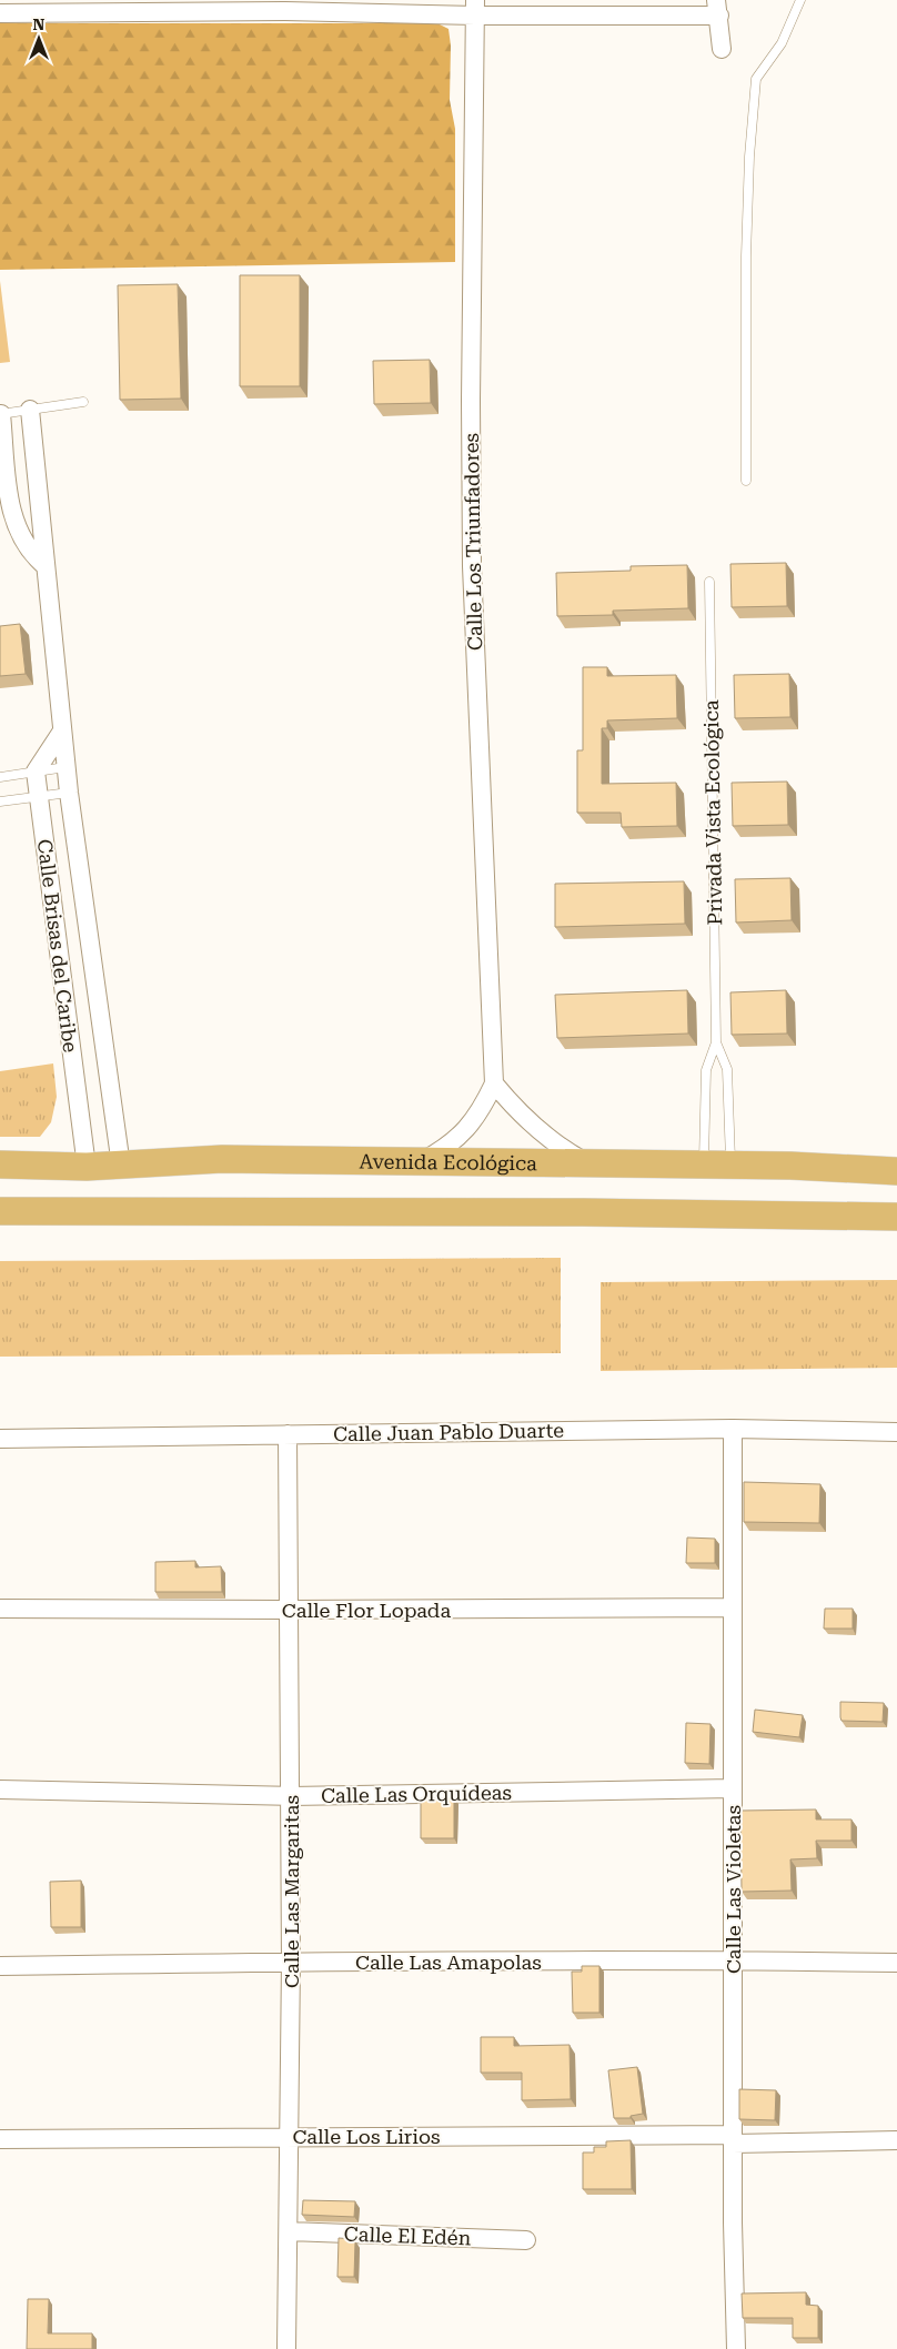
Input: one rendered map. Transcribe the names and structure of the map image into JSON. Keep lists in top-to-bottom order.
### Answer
{
  "streets": {
    "main road": ["Avenida Ecológica"],
    "street": [
      "Calle Los Triunfadores",
      "Calle Brisas del Caribe",
      "Calle Juan Pablo Duarte",
      "Calle Flor Lopada",
      "Calle Las Orquídeas",
      "Calle Las Violetas",
      "Calle Las Margaritas",
      "Calle Las Amapolas",
      "Calle Los Lirios",
      "Calle El Edén"
    ],
    "lane": ["Privada Vista Ecológica"]
  },
  "crossings": [
    ["Calle Los Triunfadores", "Avenida Ecológica"],
    ["Privada Vista Ecológica", "Avenida Ecológica"],
    ["Calle Brisas del Caribe", "Avenida Ecológica"],
    ["Calle Juan Pablo Duarte", "Calle Las Violetas"],
    ["Calle Juan Pablo Duarte", "Calle Las Margaritas"],
    ["Calle Flor Lopada", "Calle Las Violetas"],
    ["Calle Flor Lopada", "Calle Las Margaritas"],
    ["Calle Las Orquídeas", "Calle Las Violetas"],
    ["Calle Las Orquídeas", "Calle Las Margaritas"],
    ["Calle Las Violetas", "Calle Las Amapolas"],
    ["Calle Las Violetas", "Calle Los Lirios"],
    ["Calle Las Margaritas", "Calle Las Amapolas"],
    ["Calle Las Margaritas", "Calle Los Lirios"],
    ["Calle Las Margaritas", "Calle El Edén"]
  ],
  "north": "top"
}
